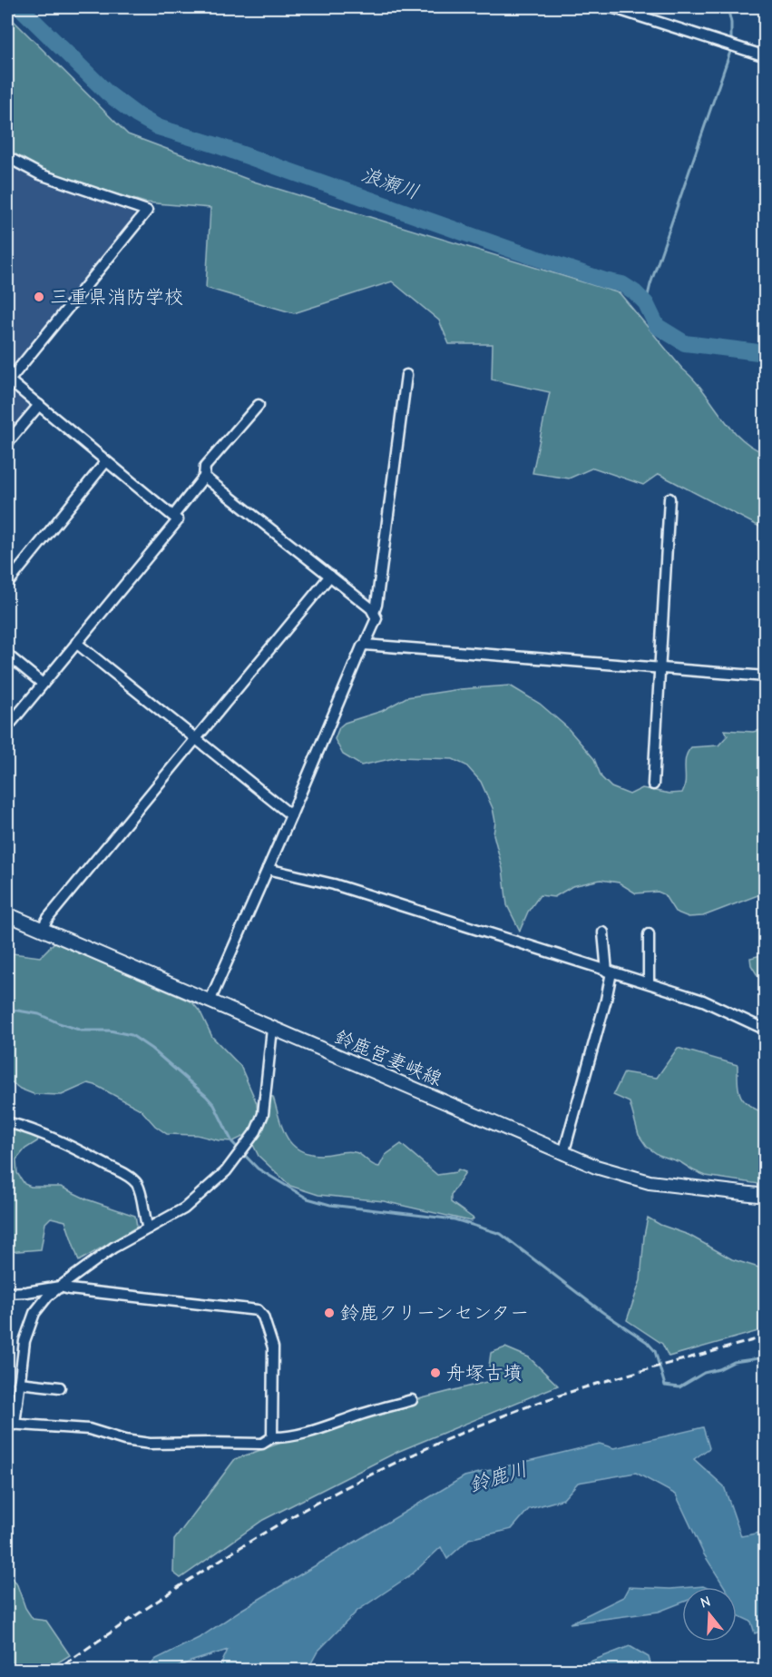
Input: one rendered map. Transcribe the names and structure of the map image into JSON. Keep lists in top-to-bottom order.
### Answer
{
  "streets": {
    "main road": ["鈴鹿宮妻峡線"]
  },
  "water": ["浪瀬川", "鈴鹿川"],
  "places": ["三重県消防学校", "鈴鹿クリーンセンター", "舟塚古墳"],
  "north": "top"
}
